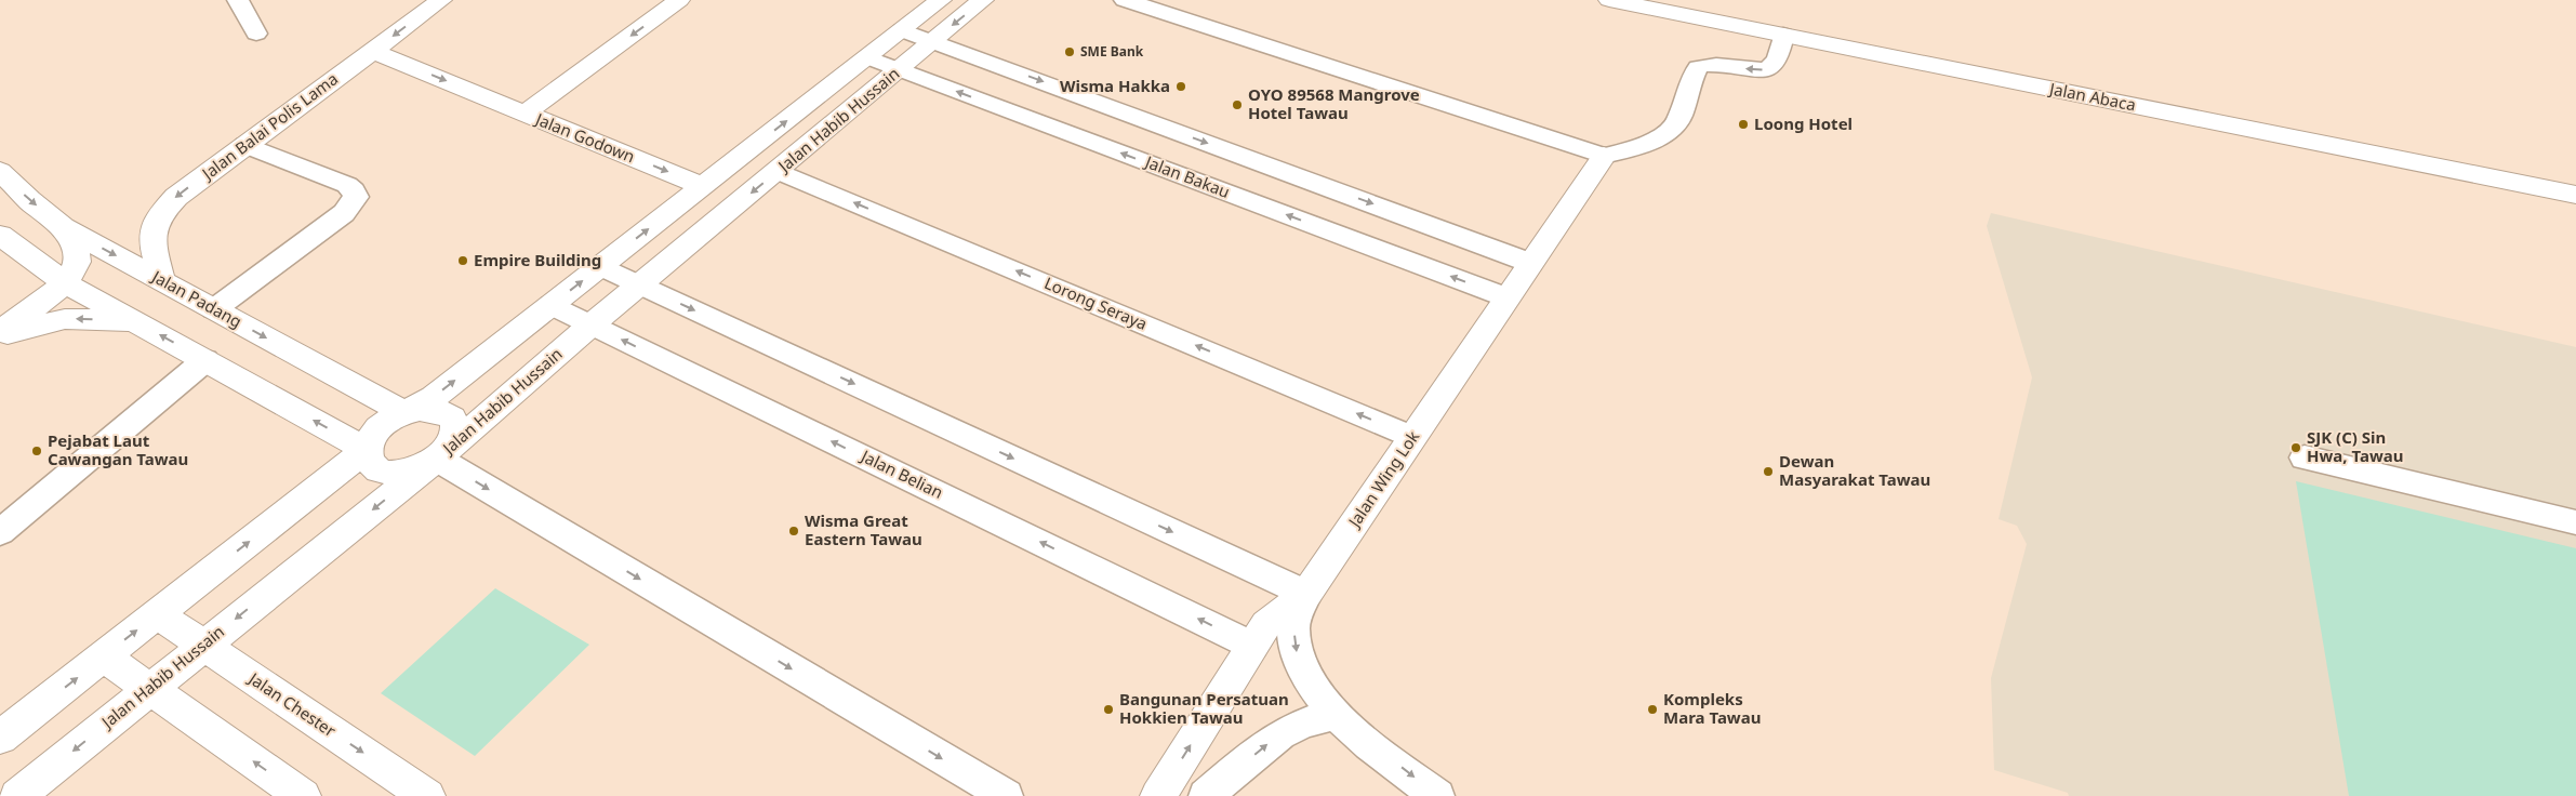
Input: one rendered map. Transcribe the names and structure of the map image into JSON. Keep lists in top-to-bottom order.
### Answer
{
  "streets": {
    "street": [
      "Jalan Abaca",
      "Jalan Habib Hussain",
      "Jalan Balai Polis Lama",
      "Jalan Godown",
      "Jalan Padang",
      "Jalan Wing Lok",
      "Jalan Chester"
    ],
    "lane": ["Jalan Bakau", "Lorong Seraya", "Jalan Belian"]
  },
  "crossings": [
    ["Jalan Habib Hussain", "Jalan Godown"],
    ["Jalan Habib Hussain", "Jalan Bakau"],
    ["Jalan Habib Hussain", "Jalan Padang"],
    ["Jalan Habib Hussain", "Lorong Seraya"],
    ["Jalan Habib Hussain", "Jalan Belian"],
    ["Jalan Habib Hussain", "Jalan Chester"],
    ["Jalan Balai Polis Lama", "Jalan Padang"],
    ["Jalan Bakau", "Jalan Wing Lok"],
    ["Lorong Seraya", "Jalan Wing Lok"],
    ["Jalan Belian", "Jalan Wing Lok"]
  ],
  "one_way": ["Jalan Balai Polis Lama"],
  "places": [
    "SME Bank",
    "Wisma Hakka",
    "OYO 89568 Mangrove Hotel Tawau",
    "Loong Hotel",
    "Empire Building",
    "SJK (C) Sin Hwa, Tawau",
    "Pejabat Laut Cawangan Tawau",
    "Dewan Masyarakat Tawau",
    "Wisma Great Eastern Tawau",
    "Bangunan Persatuan Hokkien Tawau",
    "Kompleks Mara Tawau"
  ]
}
